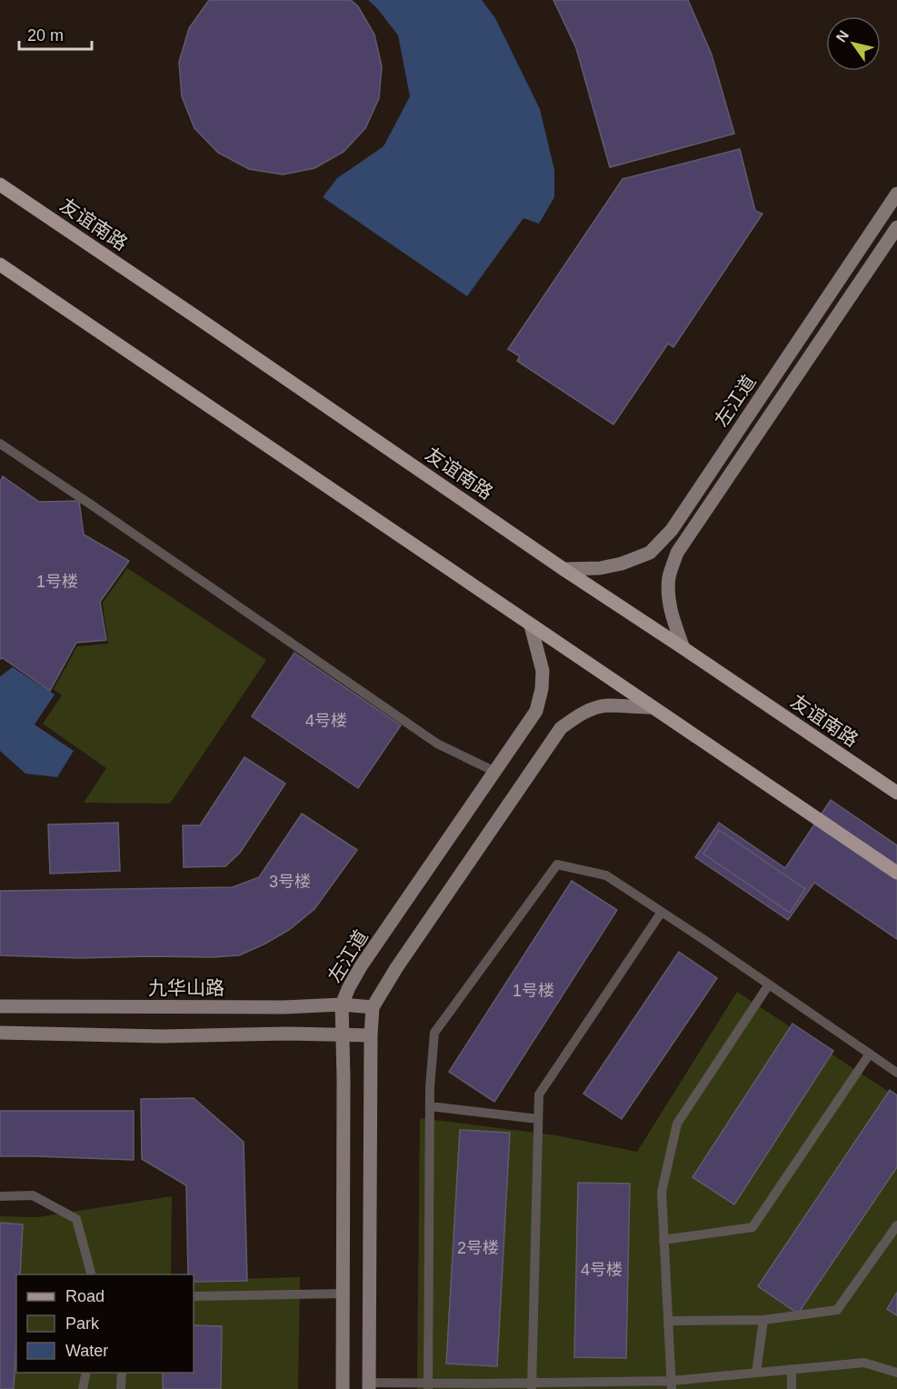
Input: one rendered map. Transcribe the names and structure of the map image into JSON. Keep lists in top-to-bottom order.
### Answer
{
  "streets": {
    "main road": ["友谊南路"],
    "street": ["左江道", "九华山路"]
  },
  "crossings": [
    ["友谊南路", "左江道"],
    ["左江道", "九华山路"]
  ],
  "house_numbers": [
    "1号楼",
    "4号楼",
    "3号楼",
    "1号楼",
    "2号楼",
    "4号楼"
  ],
  "legend": ["Road", "Park", "Water"],
  "scale_bar": "20 m",
  "north": "top left"
}
